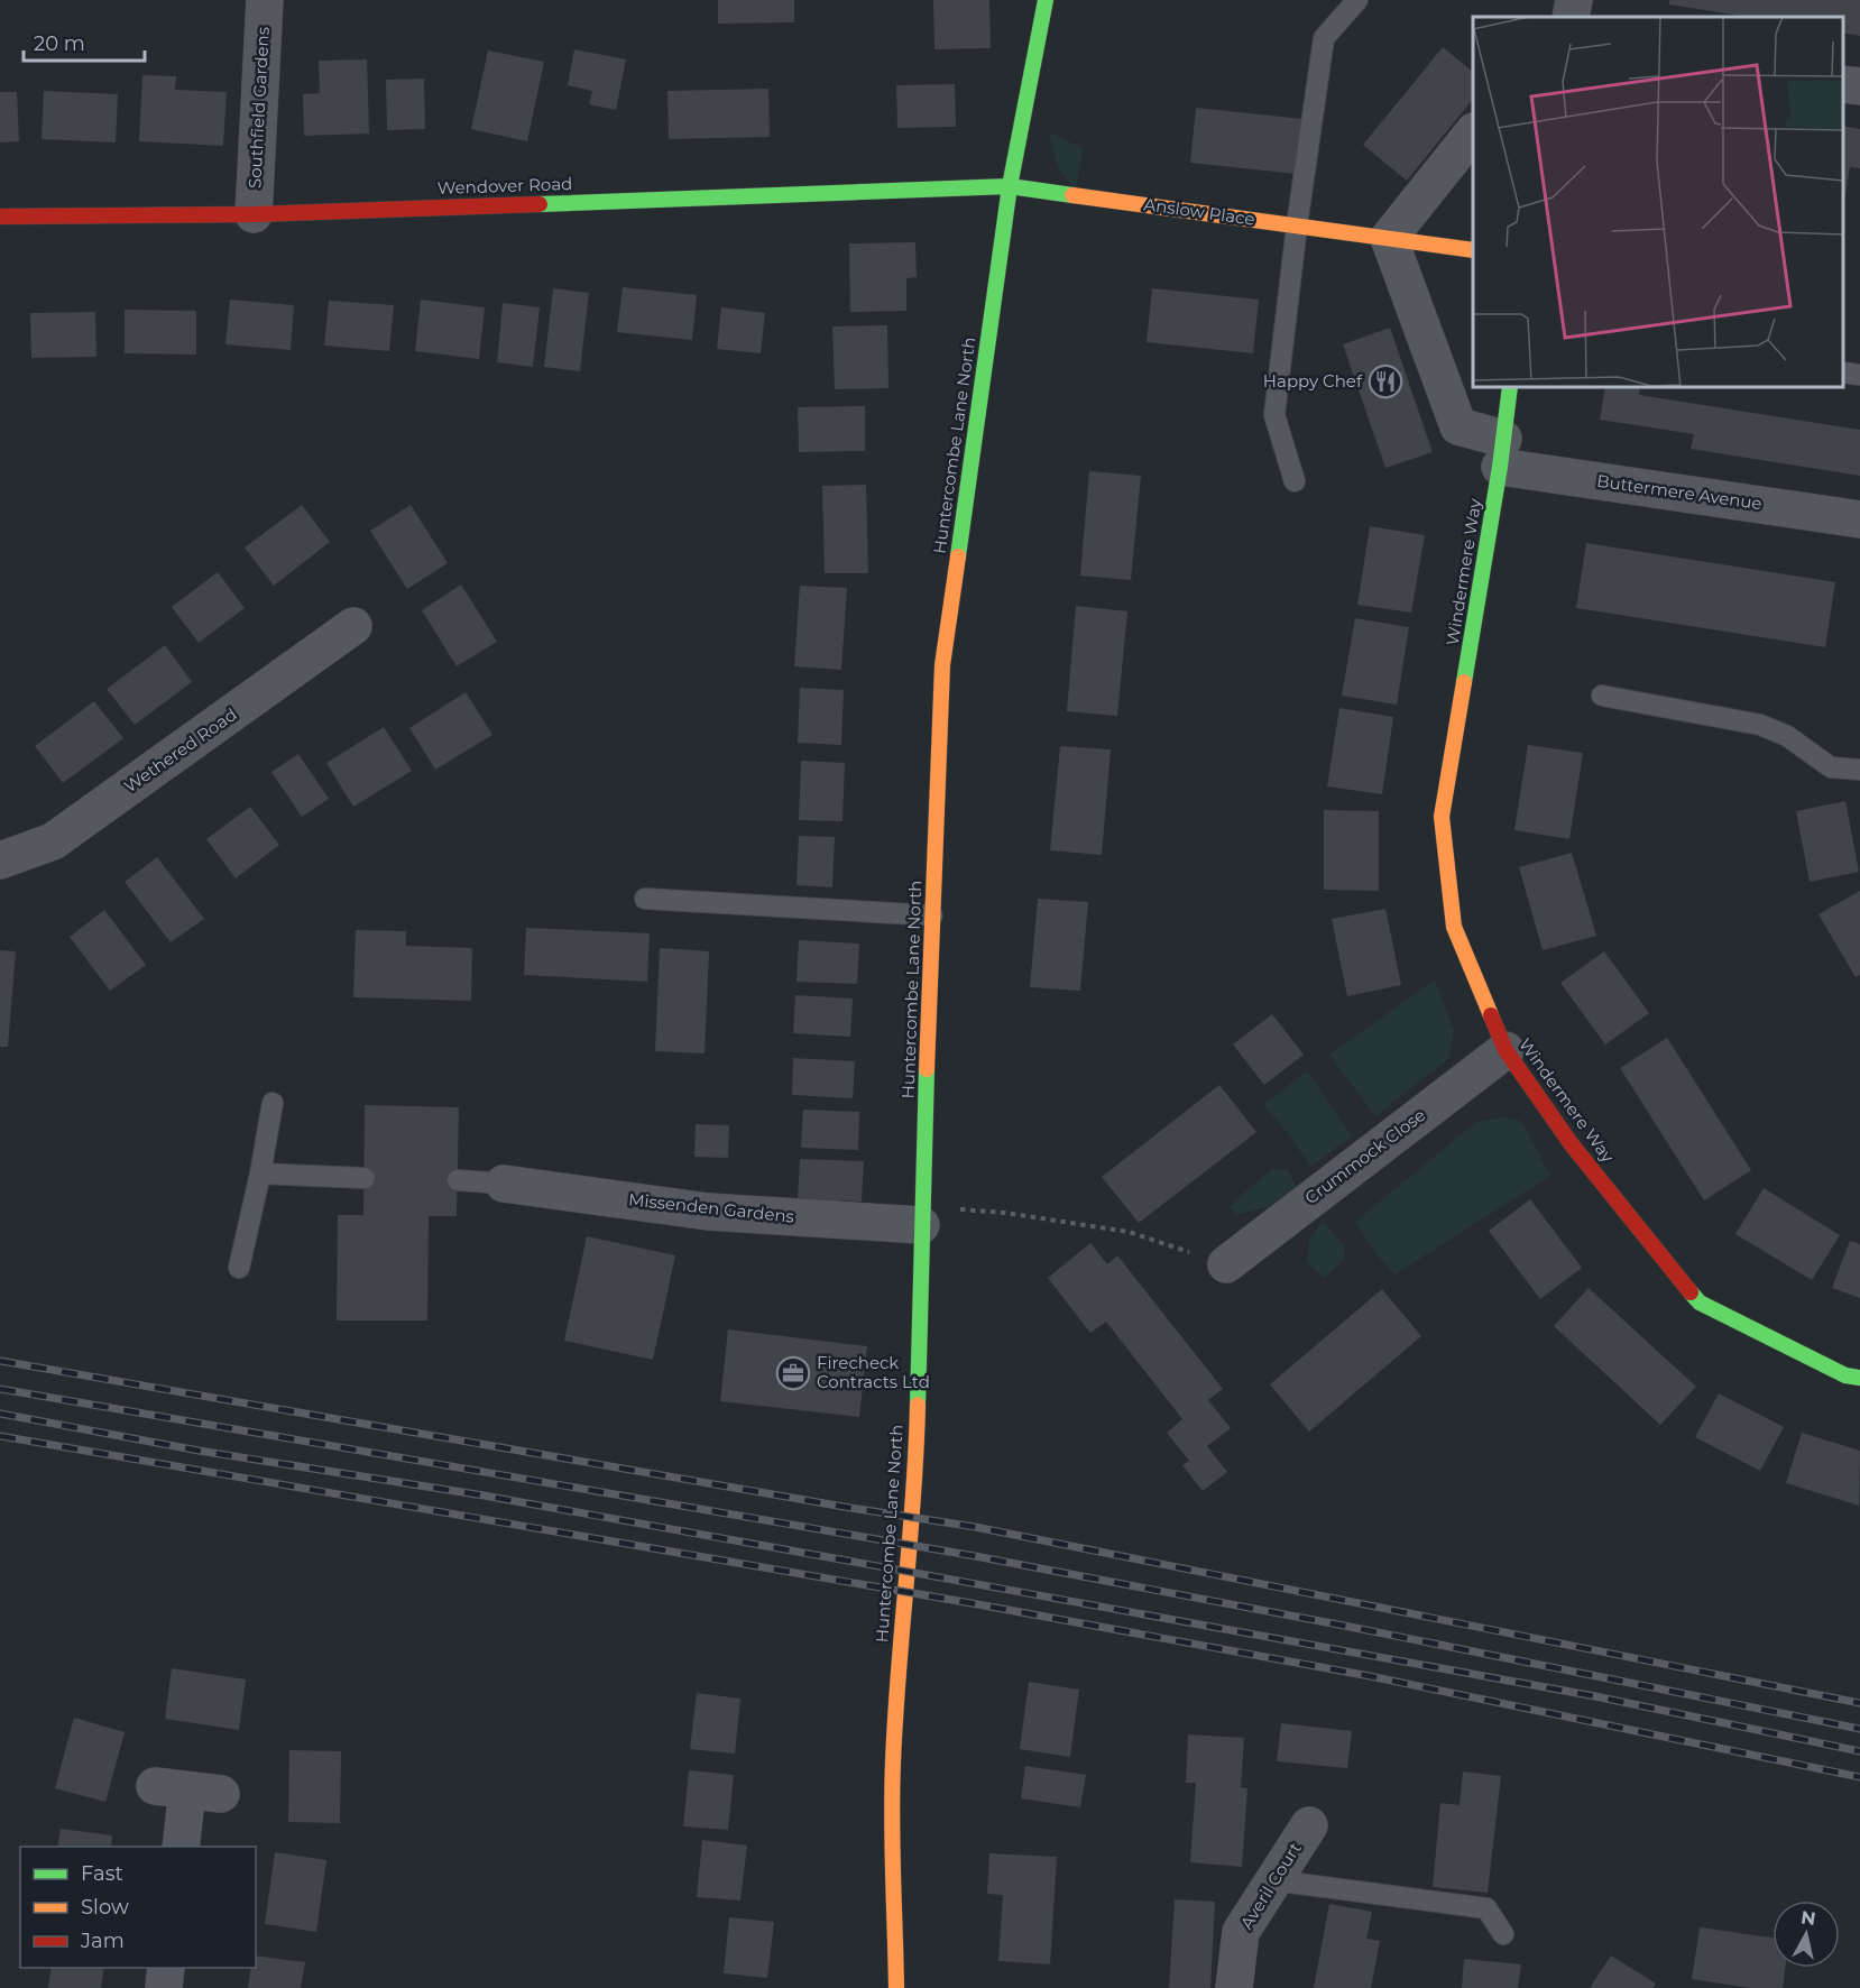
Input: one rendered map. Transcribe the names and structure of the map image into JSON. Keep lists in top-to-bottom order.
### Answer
{
  "streets": {
    "street": [
      "Southfield Gardens",
      "Wendover Road",
      "Anslow Place",
      "Huntercombe Lane North",
      "Buttermere Avenue",
      "Windermere Way",
      "Wethered Road",
      "Crummock Close",
      "Missenden Gardens",
      "Averil Court"
    ]
  },
  "crossings": [
    ["Southfield Gardens", "Wendover Road"],
    ["Wendover Road", "Anslow Place"],
    ["Wendover Road", "Huntercombe Lane North"],
    ["Anslow Place", "Huntercombe Lane North"],
    ["Huntercombe Lane North", "Missenden Gardens"],
    ["Buttermere Avenue", "Windermere Way"],
    ["Windermere Way", "Crummock Close"]
  ],
  "places": {
    "restaurant": ["Happy Chef"],
    "office": ["Firecheck Contracts Ltd"]
  },
  "legend": ["Fast", "Slow", "Jam"],
  "scale_bar": "20 m",
  "north": "top"
}
